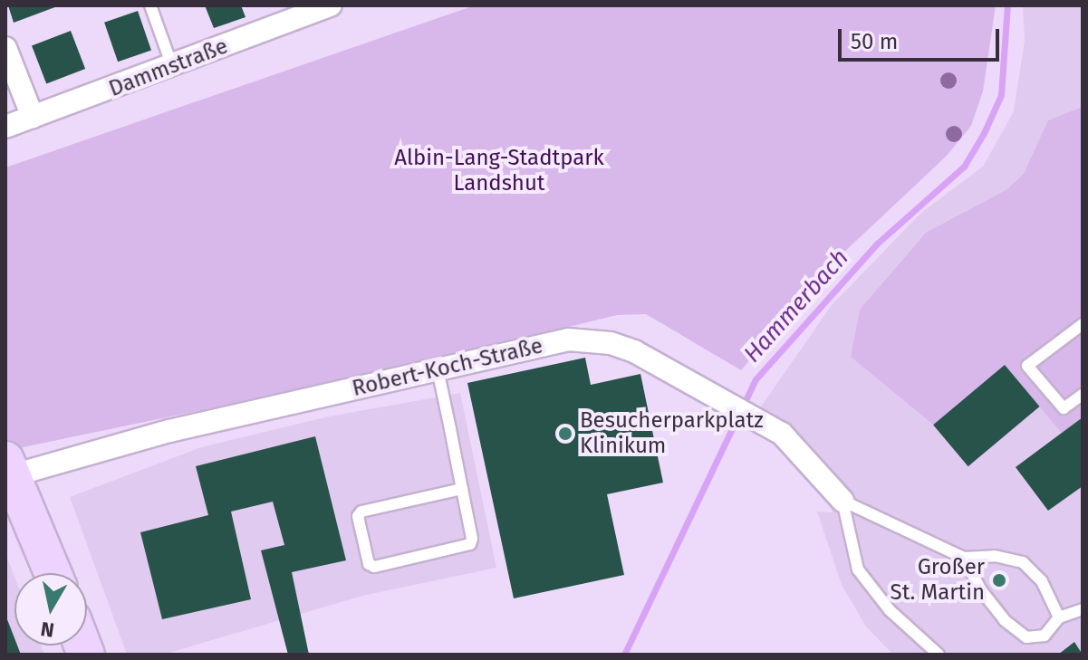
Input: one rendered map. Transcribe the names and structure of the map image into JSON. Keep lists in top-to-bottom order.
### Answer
{
  "streets": {
    "street": ["Dammstraße", "Robert-Koch-Straße"]
  },
  "water": ["Hammerbach"],
  "parks": ["Albin-Lang-Stadtpark Landshut"],
  "places": ["Besucherparkplatz Klinikum", "Großer St. Martin"],
  "scale_bar": "50 m",
  "north": "bottom"
}
